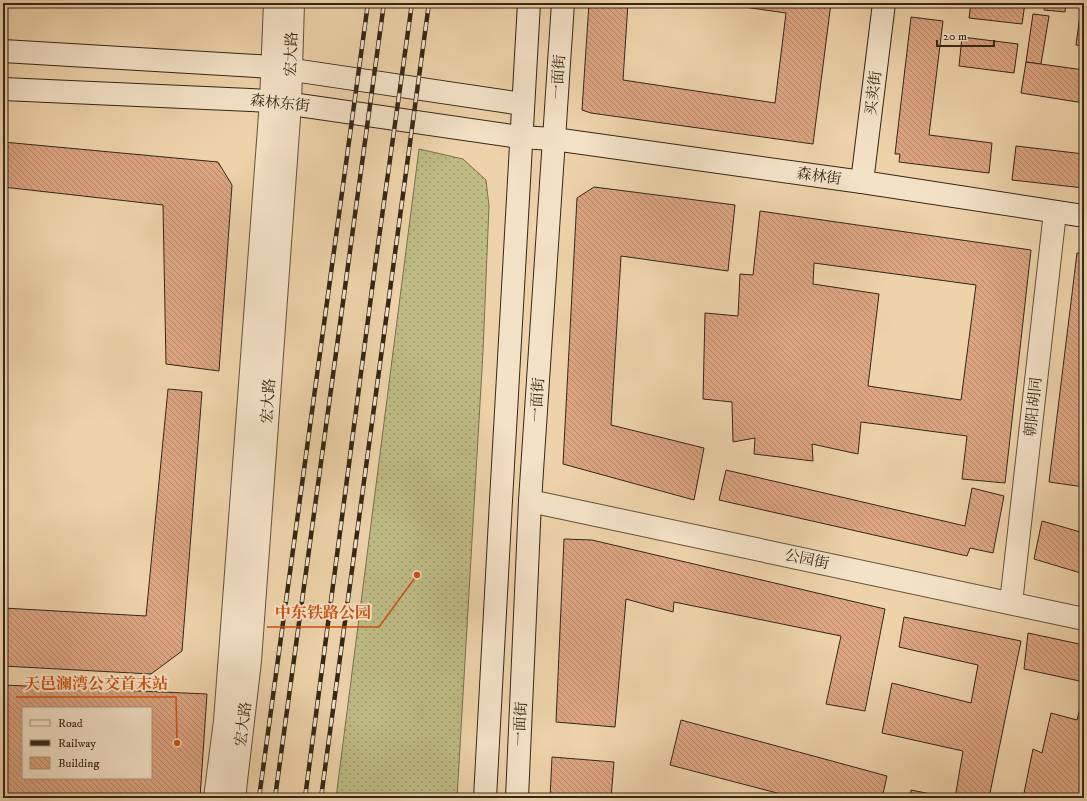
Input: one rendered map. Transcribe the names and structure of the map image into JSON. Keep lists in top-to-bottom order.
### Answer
{
  "streets": {
    "main road": [
      "宏大路",
      "一面街",
      "买卖街",
      "森林东街",
      "森林街",
      "朝阳胡同",
      "公园街"
    ]
  },
  "crossings": [
    ["宏大路", "森林东街"],
    ["一面街", "森林东街"],
    ["一面街", "森林街"],
    ["一面街", "公园街"],
    ["买卖街", "森林街"],
    ["森林东街", "森林街"],
    ["森林街", "朝阳胡同"],
    ["朝阳胡同", "公园街"]
  ],
  "places": ["中东铁路公园", "天邑澜湾公交首末站"],
  "legend": ["Road", "Railway", "Building"],
  "scale_bar": "20 m"
}
